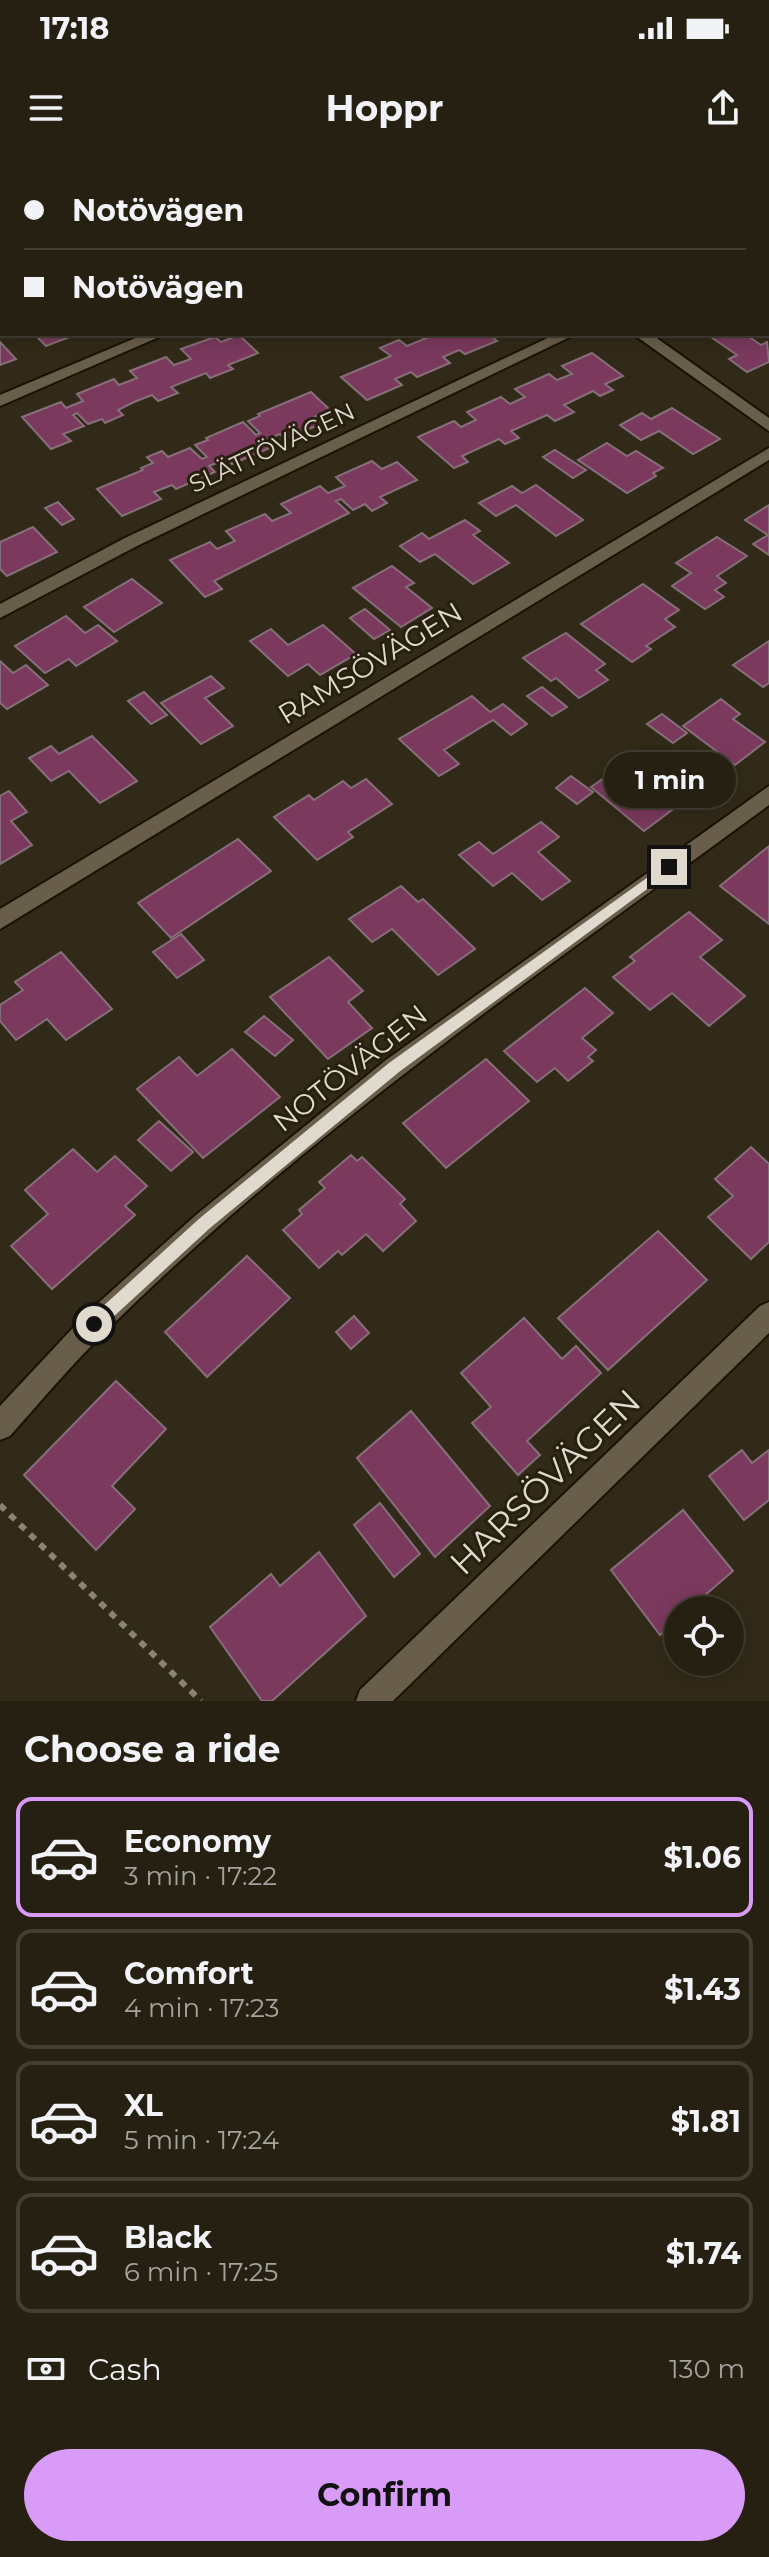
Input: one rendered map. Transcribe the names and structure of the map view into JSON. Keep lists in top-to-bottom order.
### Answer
{
  "streets": {
    "street": [
      "SLÄTTÖVÄGEN",
      "RAMSÖVÄGEN",
      "NOTÖVÄGEN",
      "HARSÖVÄGEN"
    ]
  },
  "page": {
    "status": "17:18",
    "header": "Hoppr",
    "banner": ["Notövägen", "Notövägen"],
    "bubble": "1 min",
    "heading": "Choose a ride",
    "list": [
      {
        "name": "Economy",
        "note": "3 min · 17:22",
        "value": "$1.06"
      },
      {
        "name": "Comfort",
        "note": "4 min · 17:23",
        "value": "$1.43"
      },
      {
        "name": "XL",
        "note": "5 min · 17:24",
        "value": "$1.81"
      },
      {
        "name": "Black",
        "note": "6 min · 17:25",
        "value": "$1.74"
      }
    ],
    "pay": ["Cash", "130 m"],
    "buttons": "Confirm"
  }
}
